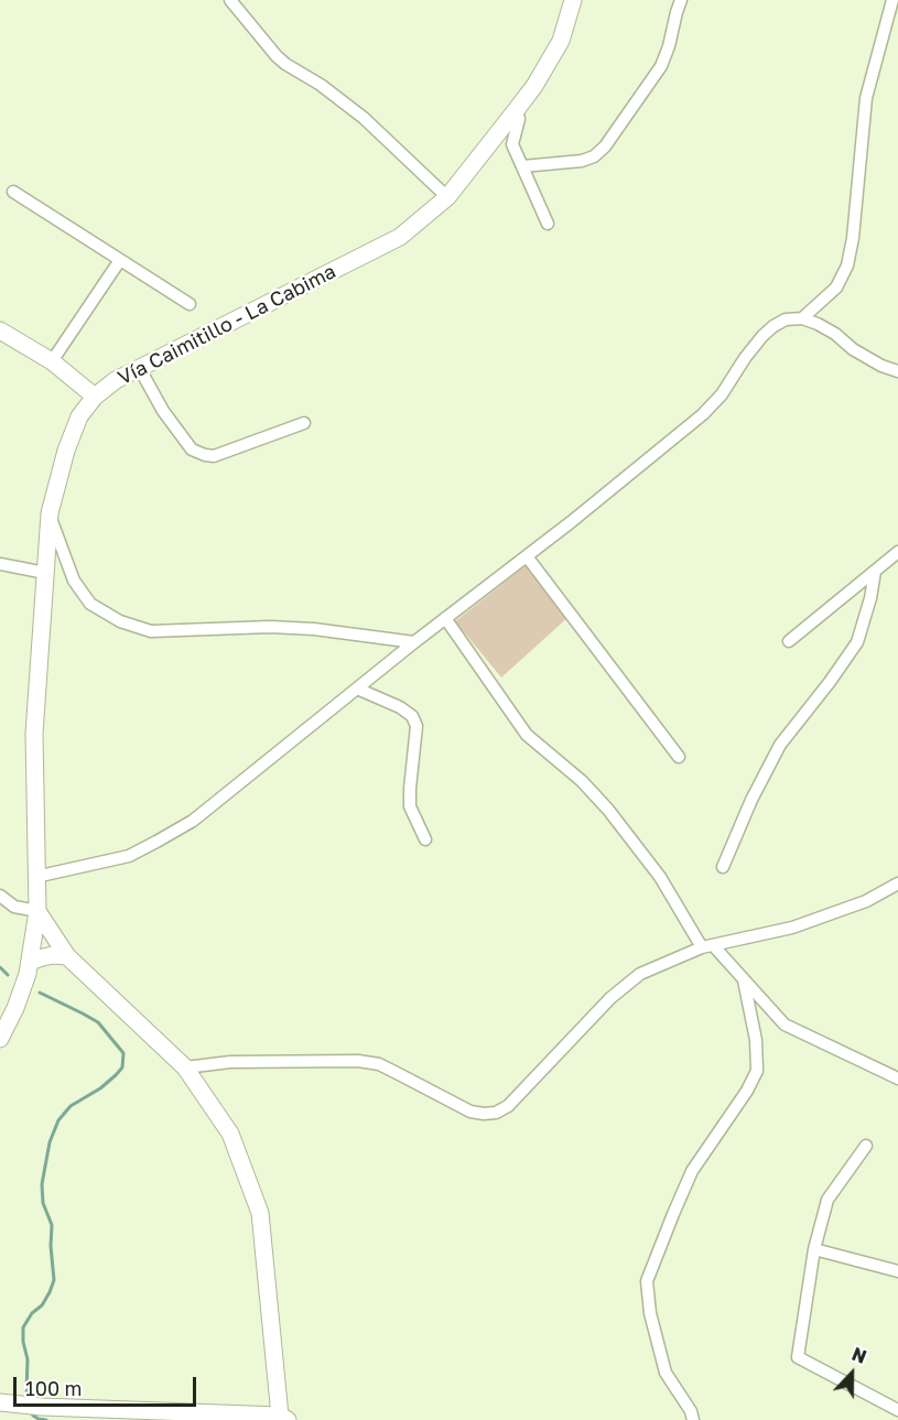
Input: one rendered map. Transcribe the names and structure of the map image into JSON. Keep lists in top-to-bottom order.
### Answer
{
  "streets": {
    "street": ["Vía Caimitillo - La Cabima"]
  },
  "scale_bar": "100 m",
  "north": "top"
}
